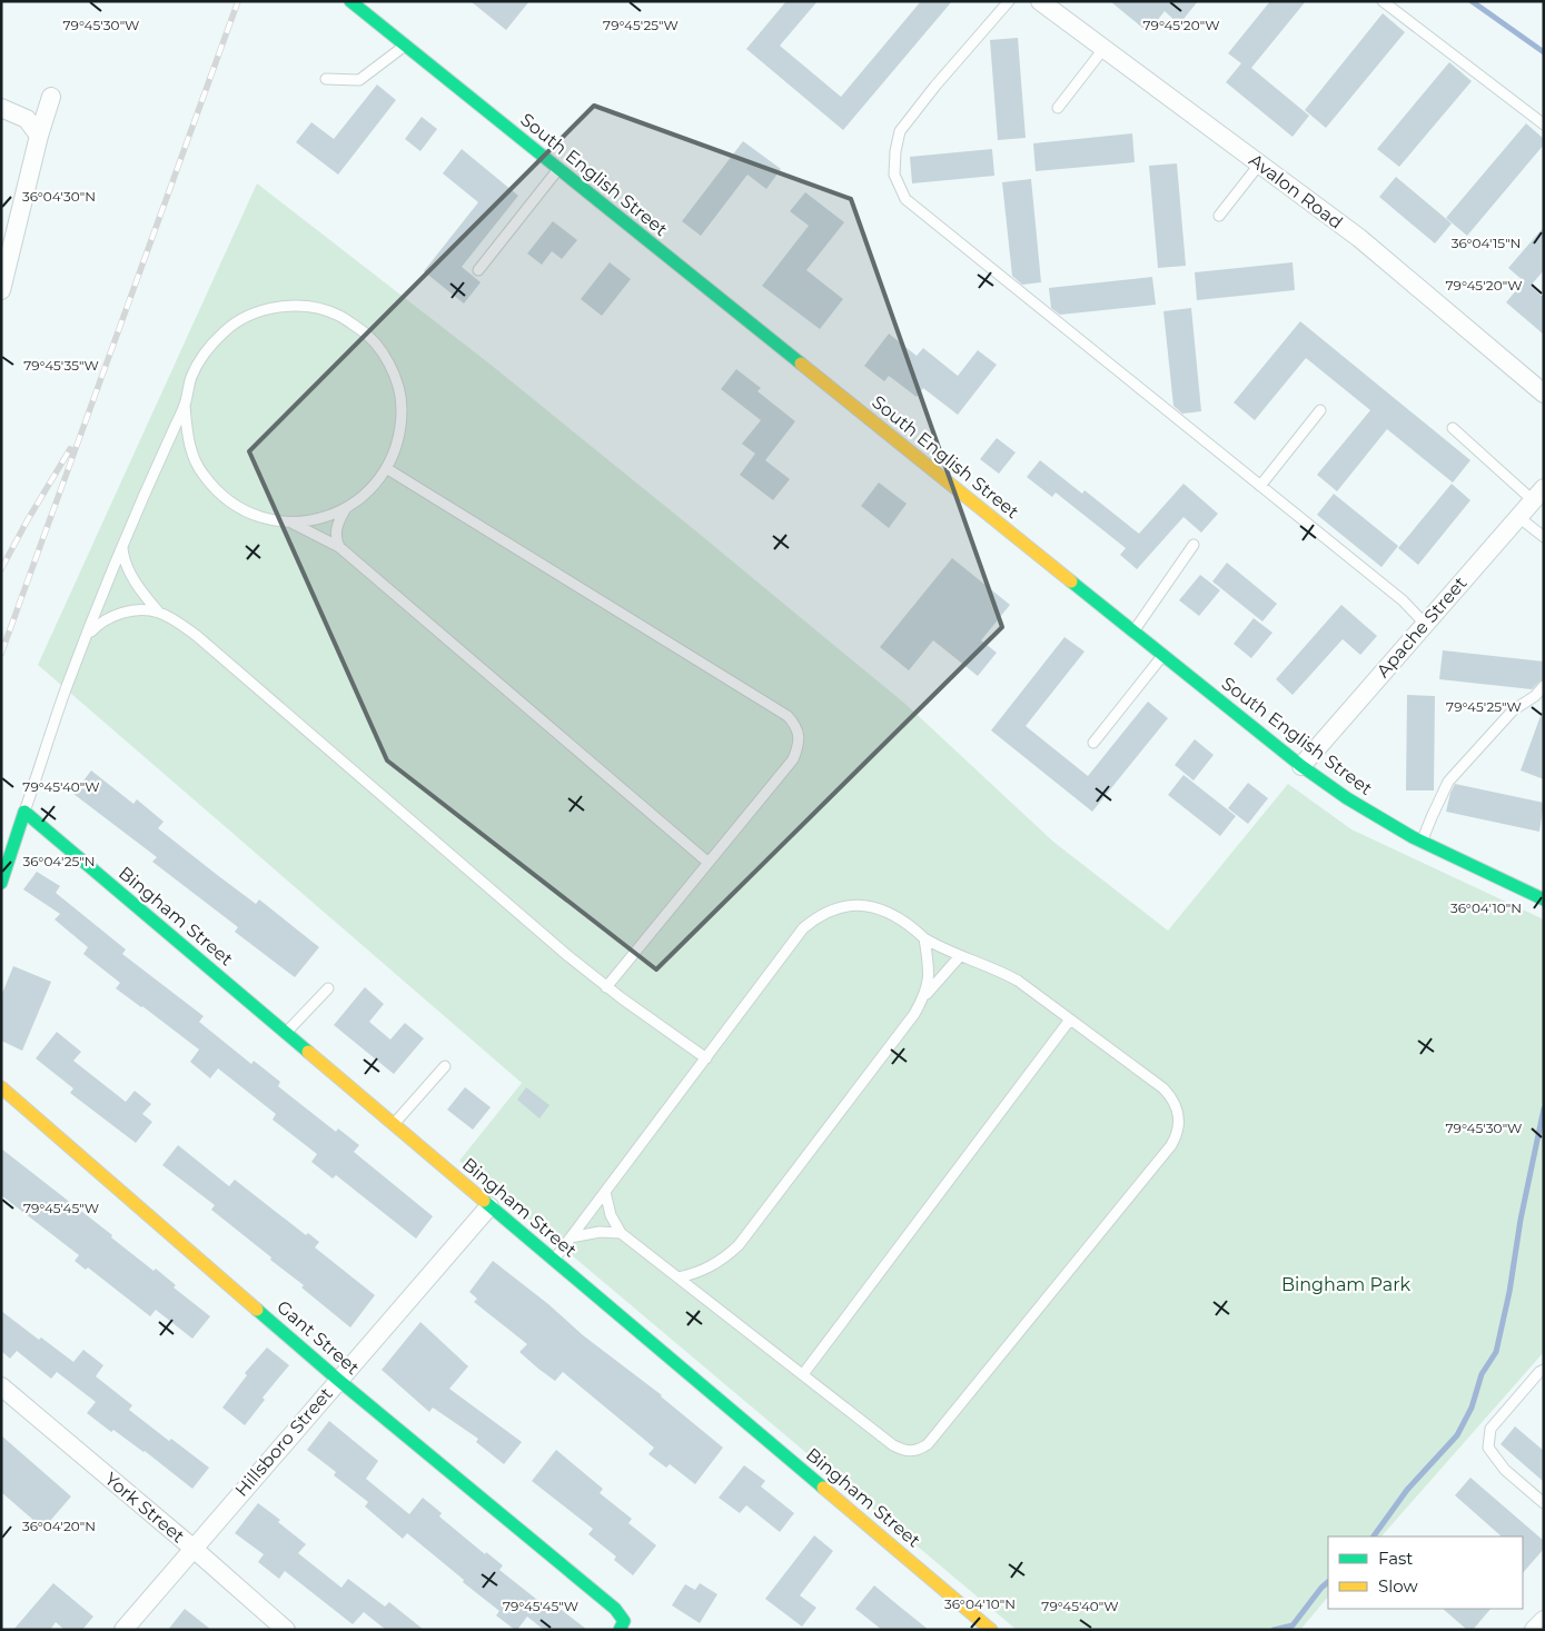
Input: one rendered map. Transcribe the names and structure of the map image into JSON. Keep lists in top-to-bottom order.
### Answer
{
  "streets": {
    "street": [
      "South English Street",
      "Avalon Road",
      "Apache Street",
      "Bingham Street",
      "Gant Street",
      "Hillsboro Street",
      "York Street"
    ]
  },
  "crossings": [
    ["South English Street", "Apache Street"],
    ["Bingham Street", "Hillsboro Street"],
    ["Gant Street", "Hillsboro Street"],
    ["Hillsboro Street", "York Street"]
  ],
  "parks": ["Bingham Park"],
  "legend": ["Fast", "Slow"],
  "coordinates": [
    "79°45'30\"W",
    "79°45'25\"W",
    "79°45'20\"W",
    "36°04'30\"N",
    "36°04'15\"N",
    "79°45'35\"W",
    "79°45'40\"W",
    "36°04'25\"N",
    "36°04'10\"N",
    "79°45'45\"W",
    "36°04'20\"N"
  ]
}
